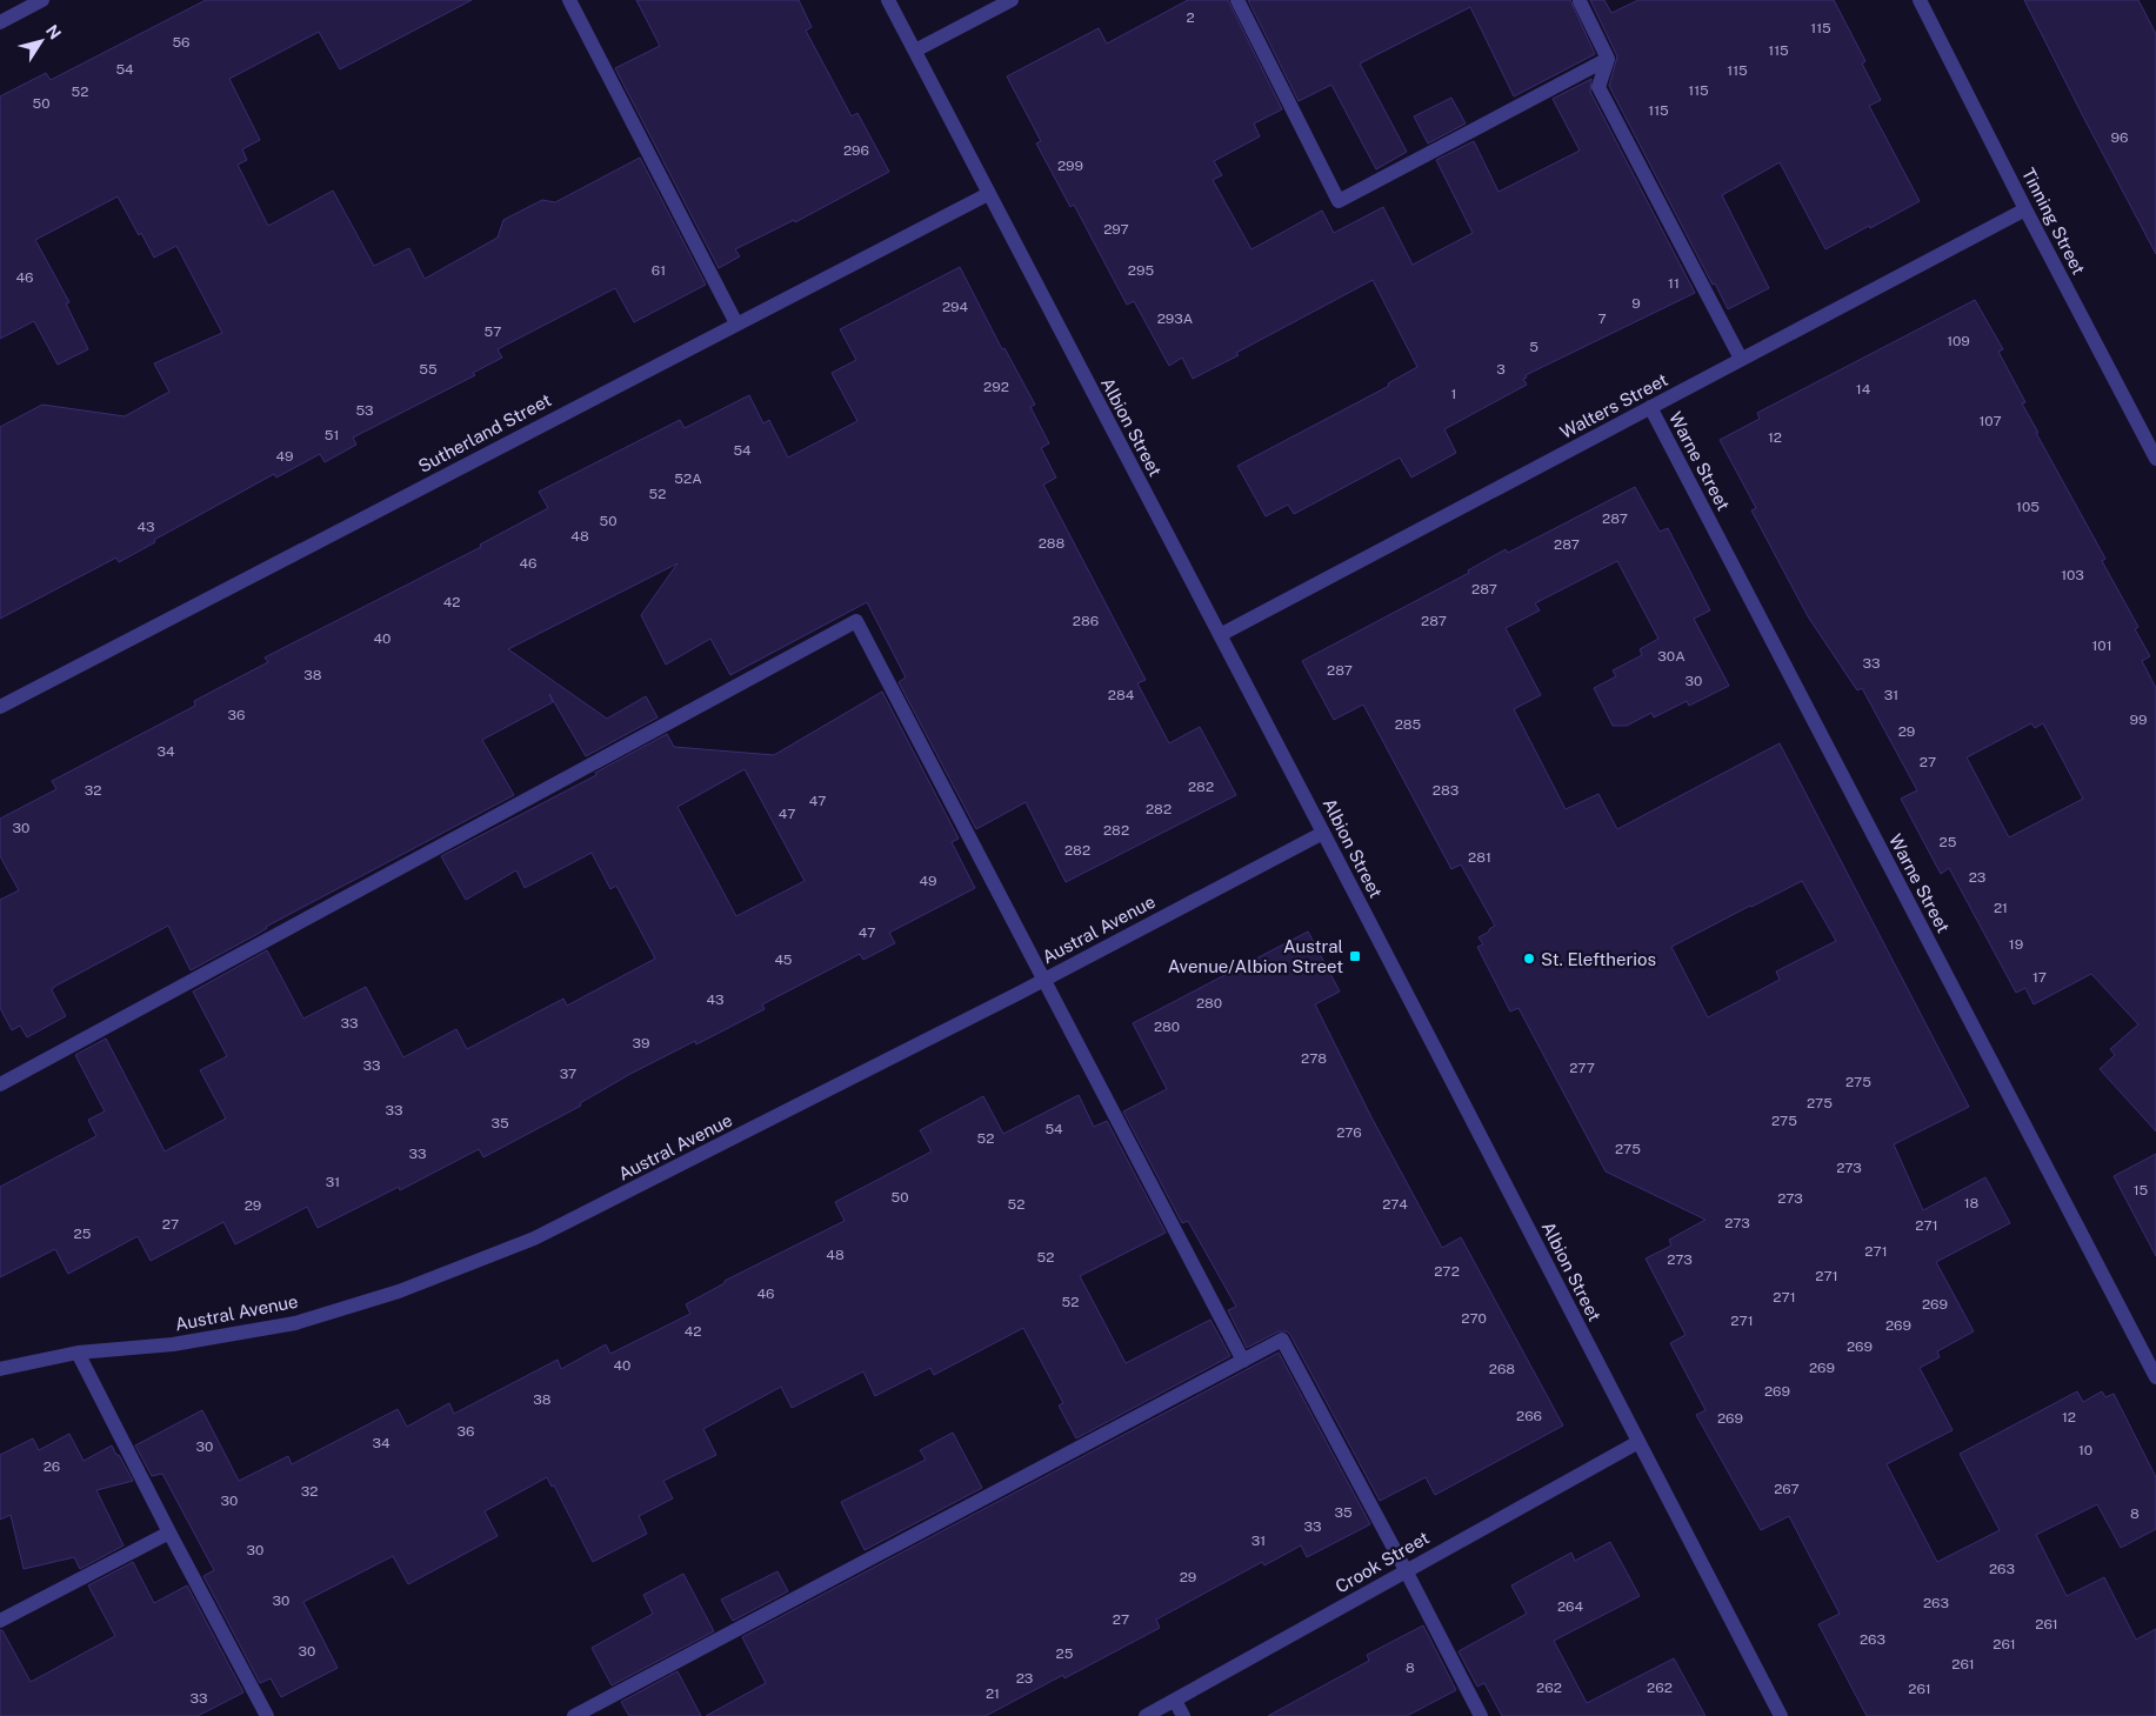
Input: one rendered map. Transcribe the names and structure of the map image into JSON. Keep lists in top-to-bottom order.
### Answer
{
  "streets": {
    "street": [
      "Tinning Street",
      "Walters Street",
      "Albion Street",
      "Sutherland Street",
      "Warne Street",
      "Austral Avenue",
      "Crook Street"
    ]
  },
  "crossings": [
    ["Tinning Street", "Walters Street"],
    ["Walters Street", "Albion Street"],
    ["Walters Street", "Warne Street"],
    ["Albion Street", "Sutherland Street"],
    ["Albion Street", "Austral Avenue"],
    ["Albion Street", "Crook Street"]
  ],
  "places": {
    "transit": ["Austral Avenue/Albion Street"],
    "other": ["St. Eleftherios"]
  },
  "house_numbers": [
    "2",
    "115",
    "56",
    "115",
    "54",
    "115",
    "115",
    "52",
    "50",
    "115",
    "96",
    "296",
    "299",
    "297",
    "61",
    "295",
    "46",
    "11",
    "9",
    "294",
    "293A",
    "7",
    "57",
    "109",
    "5",
    "55",
    "3",
    "292",
    "14",
    "1",
    "53",
    "107",
    "51",
    "12",
    "54",
    "49",
    "52A",
    "52",
    "105",
    "287",
    "50",
    "43",
    "48",
    "288",
    "287",
    "46",
    "103",
    "287",
    "42",
    "286",
    "287",
    "40",
    "101",
    "30A",
    "33",
    "287",
    "38",
    "30",
    "284",
    "31",
    "36",
    "99",
    "285",
    "29",
    "34",
    "27",
    "282",
    "32",
    "283",
    "47",
    "282",
    "47",
    "30",
    "282",
    "25",
    "282",
    "281",
    "23",
    "49",
    "21",
    "47",
    "19",
    "45",
    "17",
    "43",
    "280",
    "33",
    "280",
    "39",
    "278",
    "33",
    "277",
    "37",
    "275",
    "275",
    "33",
    "275",
    "35",
    "54",
    "276",
    "52",
    "275",
    "33",
    "273",
    "31",
    "15",
    "50",
    "273",
    "18",
    "52",
    "274",
    "29",
    "273",
    "27",
    "271",
    "25",
    "271",
    "48",
    "52",
    "273",
    "272",
    "271",
    "46",
    "271",
    "52",
    "269",
    "270",
    "271",
    "269",
    "42",
    "269",
    "40",
    "269",
    "268",
    "269",
    "38",
    "266",
    "12",
    "269",
    "36",
    "34",
    "30",
    "10",
    "26",
    "267",
    "32",
    "30",
    "35",
    "8",
    "33",
    "31",
    "30",
    "263",
    "29",
    "30",
    "263",
    "264",
    "27",
    "261",
    "263",
    "261",
    "30",
    "25",
    "261",
    "8",
    "23",
    "262",
    "262",
    "261",
    "21",
    "33"
  ],
  "north": "top right"
}
